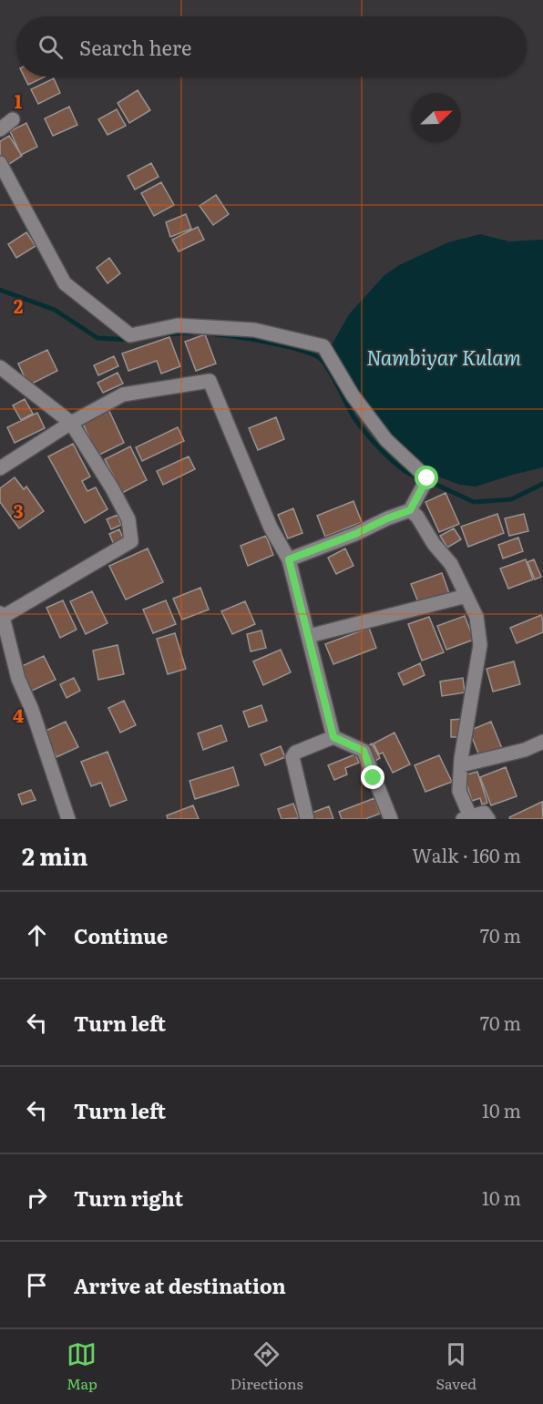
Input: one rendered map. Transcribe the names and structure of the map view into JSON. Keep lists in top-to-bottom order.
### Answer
{
  "water": ["Nambiyar Kulam"],
  "north": "top right",
  "page": {
    "search": "Search here",
    "heading": ["2 min", "Walk · 160 m"],
    "list": [
      ["Continue", "70 m"],
      ["Turn left", "70 m"],
      ["Turn left", "10 m"],
      ["Turn right", "10 m"],
      "Arrive at destination"
    ],
    "nav": ["Map", "Directions", "Saved"]
  },
  "grid": {
    "rows": [
      "1",
      "2",
      "3",
      "4"
    ]
  }
}
